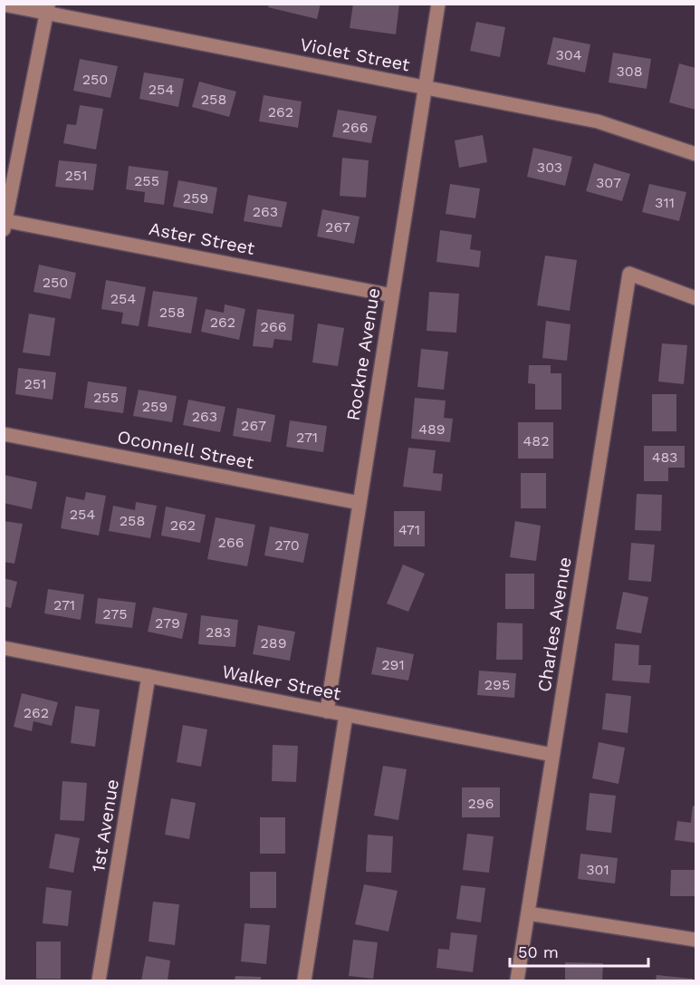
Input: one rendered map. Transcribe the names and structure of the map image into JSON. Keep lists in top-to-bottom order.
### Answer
{
  "streets": {
    "street": [
      "Violet Street",
      "Aster Street",
      "Rockne Avenue",
      "Oconnell Street",
      "Charles Avenue",
      "Walker Street",
      "1st Avenue"
    ]
  },
  "crossings": [
    ["Violet Street", "Rockne Avenue"],
    ["Aster Street", "Rockne Avenue"],
    ["Rockne Avenue", "Oconnell Street"],
    ["Rockne Avenue", "Walker Street"],
    ["Charles Avenue", "Walker Street"],
    ["Walker Street", "1st Avenue"]
  ],
  "house_numbers": [
    "304",
    "308",
    "250",
    "254",
    "258",
    "262",
    "266",
    "303",
    "251",
    "255",
    "307",
    "259",
    "311",
    "263",
    "267",
    "250",
    "254",
    "258",
    "262",
    "266",
    "251",
    "255",
    "259",
    "263",
    "267",
    "489",
    "271",
    "482",
    "483",
    "254",
    "258",
    "262",
    "471",
    "266",
    "270",
    "271",
    "275",
    "279",
    "283",
    "289",
    "291",
    "295",
    "262",
    "296",
    "301"
  ],
  "scale_bar": "50 m"
}
